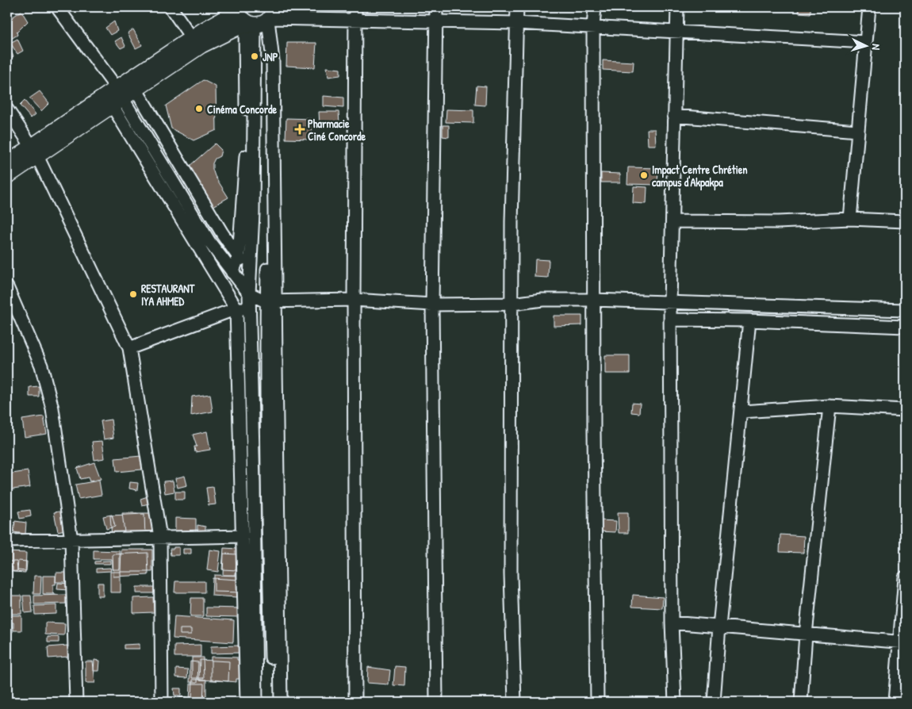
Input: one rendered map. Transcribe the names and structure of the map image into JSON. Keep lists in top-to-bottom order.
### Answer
{
  "places": {
    "other": [
      "JNP",
      "Cinéma Concorde",
      "Impact Centre Chrétien campus d'Akpakpa",
      "RESTAURANT IYA AHMED"
    ],
    "health": ["Pharmacie Ciné Concorde"]
  },
  "north": "right"
}
